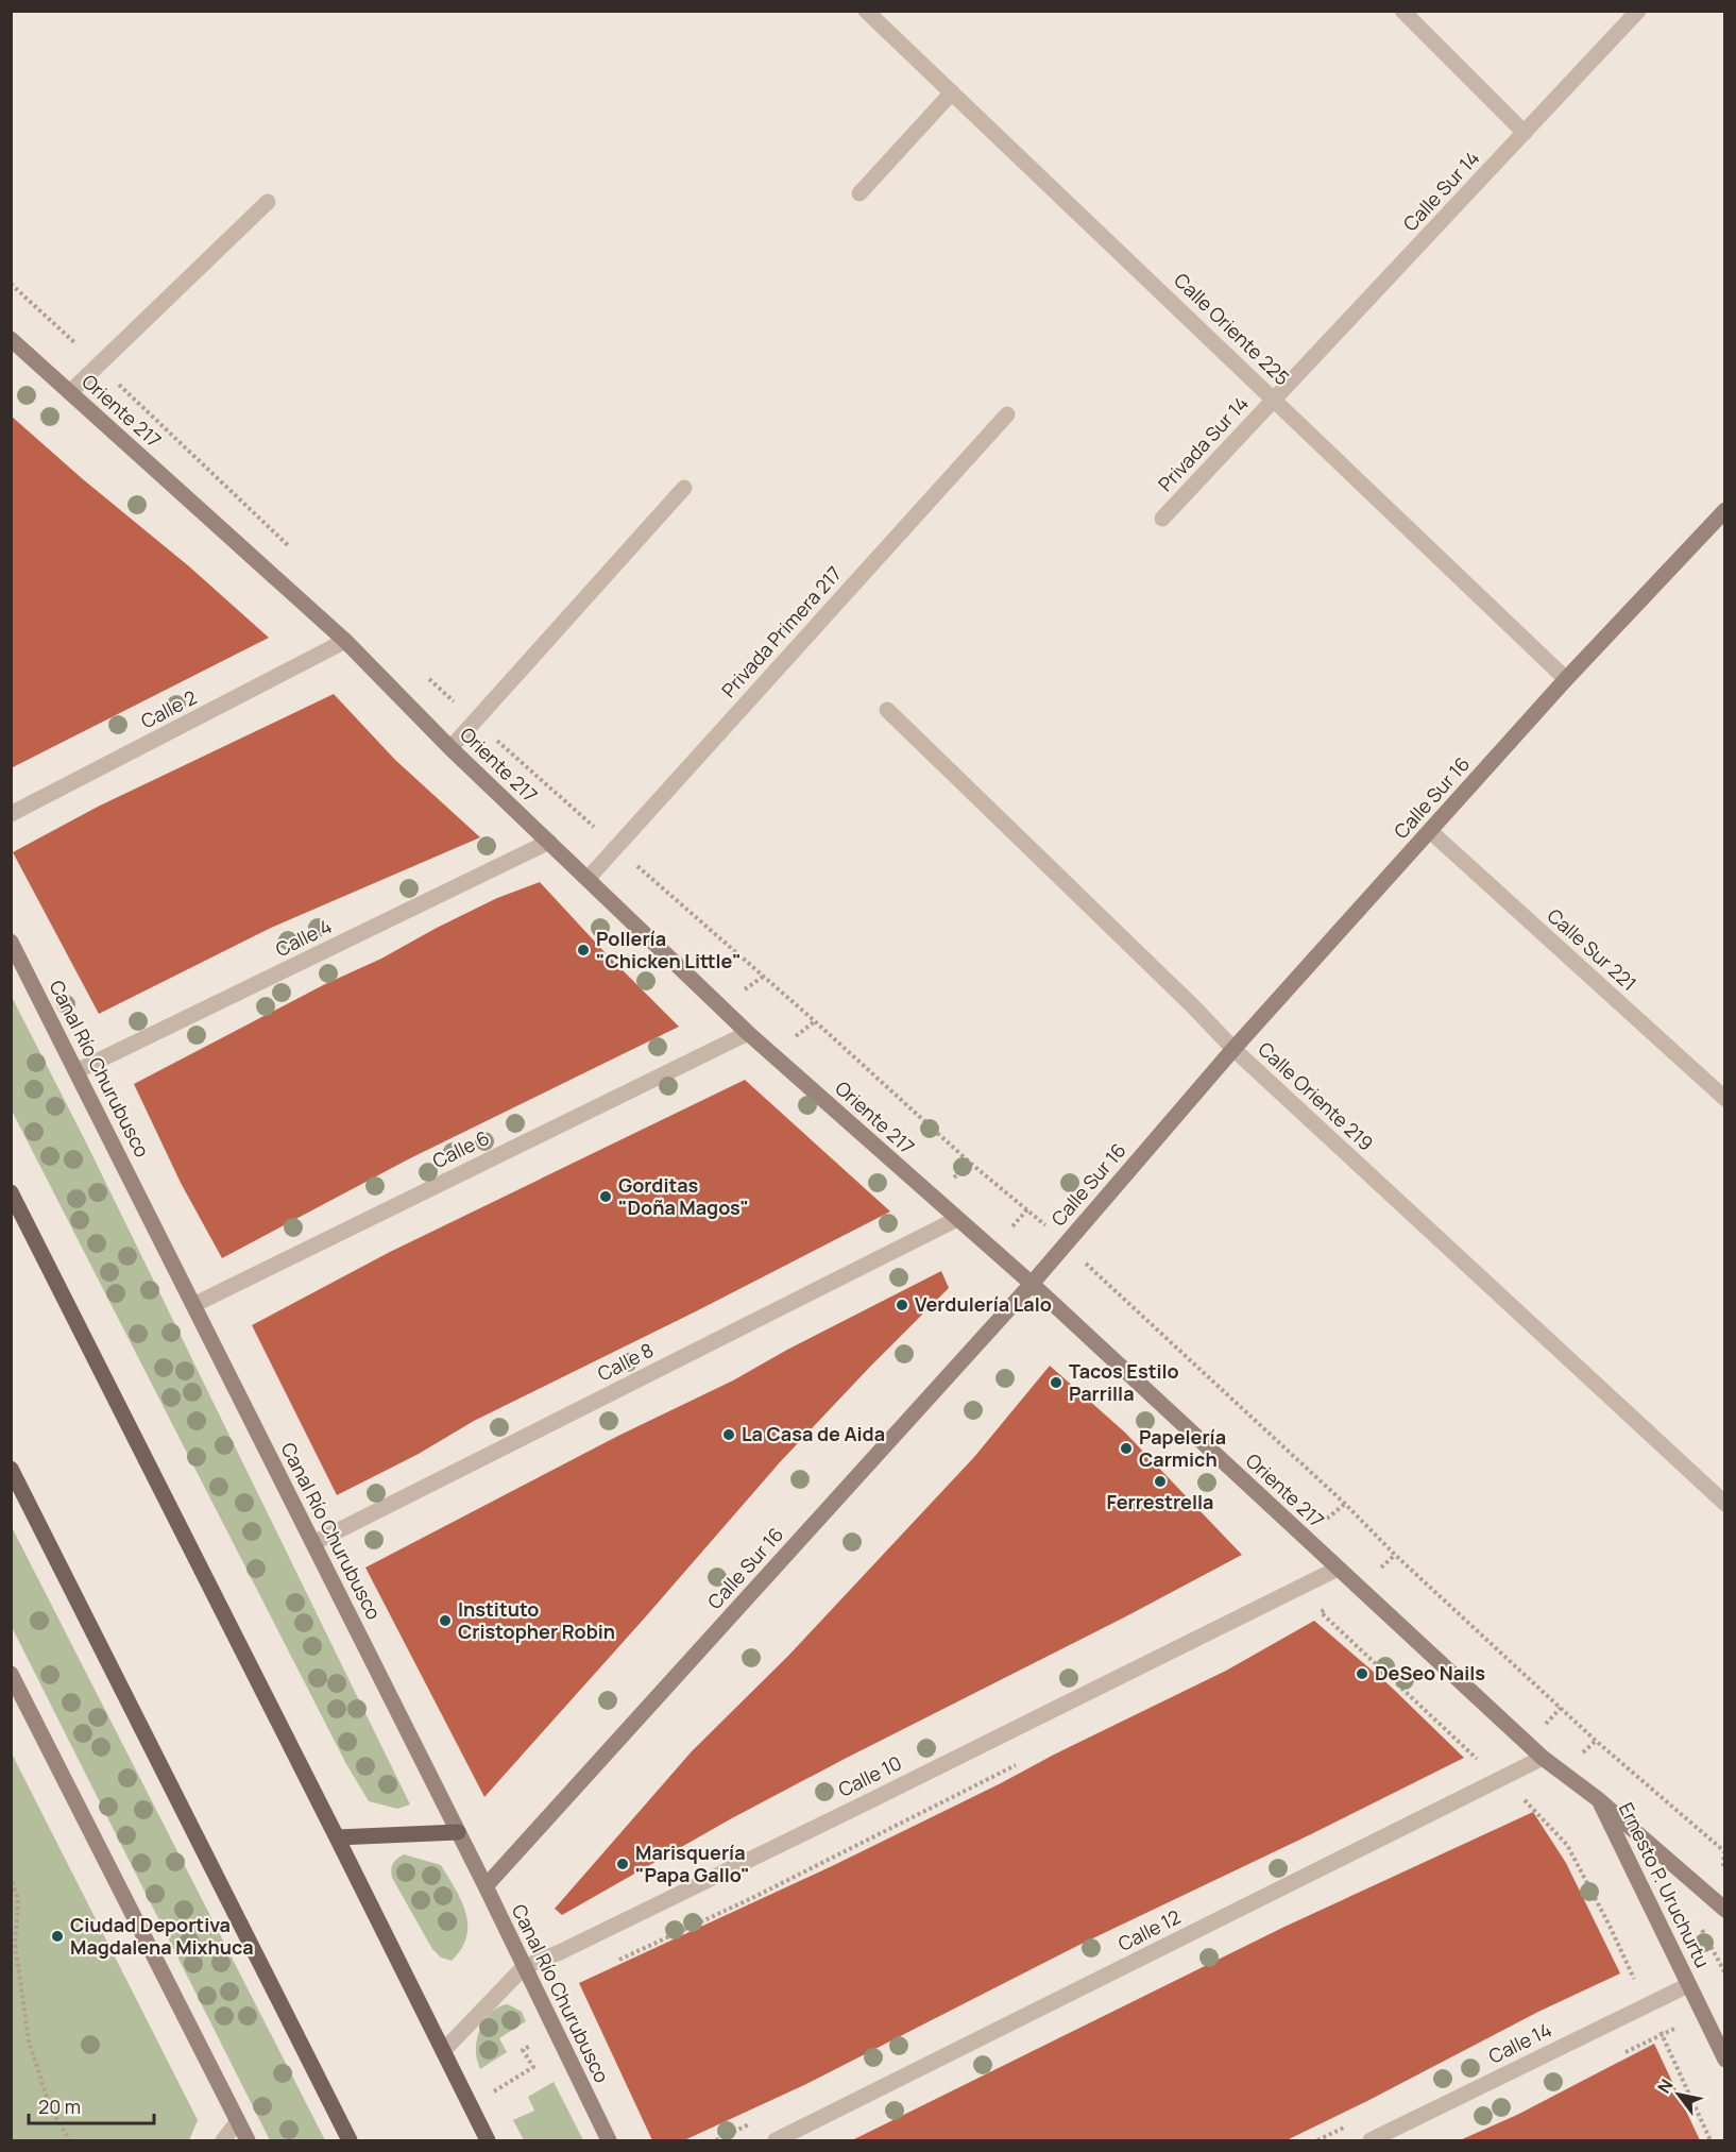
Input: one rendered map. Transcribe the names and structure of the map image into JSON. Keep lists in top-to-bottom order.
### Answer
{
  "streets": {
    "street": [
      "Calle Sur 14",
      "Calle Oriente 225",
      "Oriente 217",
      "Privada Sur 14",
      "Privada Primera 217",
      "Calle 2",
      "Calle Sur 16",
      "Calle 4",
      "Calle Sur 221",
      "Canal Río Churubusco",
      "Calle Oriente 219",
      "Calle 6",
      "Calle 8",
      "Calle 10",
      "Ernesto P. Uruchurtu",
      "Calle 12",
      "Calle 14"
    ]
  },
  "crossings": [
    ["Calle Sur 14", "Calle Oriente 225"],
    ["Calle Sur 14", "Privada Sur 14"],
    ["Calle Oriente 225", "Privada Sur 14"],
    ["Calle Oriente 225", "Calle Sur 16"],
    ["Oriente 217", "Privada Primera 217"],
    ["Oriente 217", "Calle 2"],
    ["Oriente 217", "Calle Sur 16"],
    ["Oriente 217", "Calle 4"],
    ["Oriente 217", "Calle 6"],
    ["Oriente 217", "Calle 8"],
    ["Oriente 217", "Calle 10"],
    ["Oriente 217", "Ernesto P. Uruchurtu"],
    ["Oriente 217", "Calle 12"],
    ["Calle Sur 16", "Calle Sur 221"],
    ["Calle Sur 16", "Canal Río Churubusco"],
    ["Calle Sur 16", "Calle Oriente 219"],
    ["Calle 4", "Canal Río Churubusco"],
    ["Canal Río Churubusco", "Calle 6"],
    ["Canal Río Churubusco", "Calle 8"],
    ["Canal Río Churubusco", "Calle 10"],
    ["Ernesto P. Uruchurtu", "Calle 14"]
  ],
  "places": [
    "Pollería \"Chicken Little\"",
    "Gorditas \"Doña Magos\"",
    "Verdulería Lalo",
    "Tacos Estilo Parrilla",
    "La Casa de Aida",
    "Papelería Carmich",
    "Ferrestrella",
    "Instituto Cristopher Robin",
    "DeSeo Nails",
    "Marisquería \"Papa Gallo\"",
    "Ciudad Deportiva Magdalena Mixhuca"
  ],
  "scale_bar": "20 m",
  "north": "top left"
}
